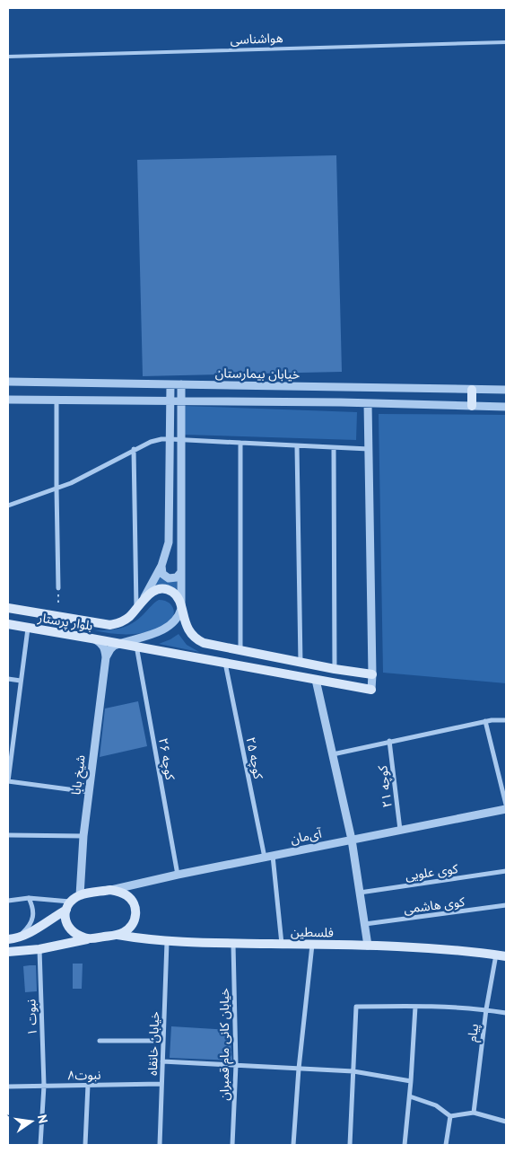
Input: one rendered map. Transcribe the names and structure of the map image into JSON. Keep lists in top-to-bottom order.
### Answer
{
  "streets": {
    "main road": ["بلوار پرستار", "فلسطین"],
    "street": [
      "خیابان بیمارستان",
      "کوچه ۲۵",
      "کوچه ۲۶",
      "شیخ بابا",
      "کوچه ۲۱",
      "آی‌مان",
      "کوی علویی",
      "کوی هاشمی",
      "نبوت ۱",
      "پیام",
      "خیابان خانقاه",
      "خیابان کانی مام قمبران",
      "نبوت۸"
    ],
    "lane": ["هواشناسی"]
  },
  "crossings": [
    ["بلوار پرستار", "کوچه ۲۵"],
    ["بلوار پرستار", "کوچه ۲۶"],
    ["کوچه ۲۵", "آی‌مان"],
    ["کوچه ۲۵", "فلسطین"],
    ["کوچه ۲۶", "آی‌مان"],
    ["شیخ بابا", "آی‌مان"],
    ["شیخ بابا", "فلسطین"],
    ["کوچه ۲۱", "آی‌مان"],
    ["آی‌مان", "فلسطین"],
    ["فلسطین", "پیام"],
    ["فلسطین", "خیابان خانقاه"],
    ["فلسطین", "خیابان کانی مام قمبران"],
    ["نبوت ۱", "نبوت۸"],
    ["خیابان خانقاه", "نبوت۸"]
  ],
  "north": "right"
}
